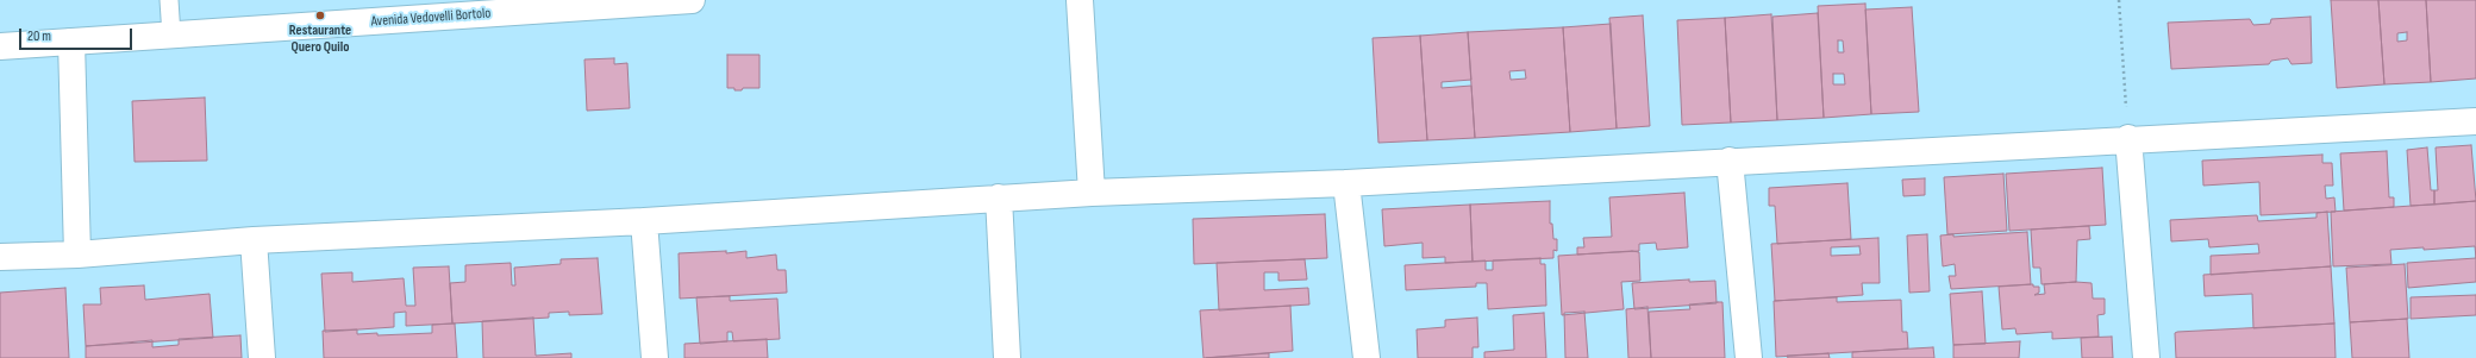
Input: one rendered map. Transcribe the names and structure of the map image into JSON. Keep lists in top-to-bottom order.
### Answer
{
  "streets": {
    "street": ["Avenida Vedovelli Bortolo"]
  },
  "places": ["Restaurante Quero Quilo"],
  "scale_bar": "20 m"
}
